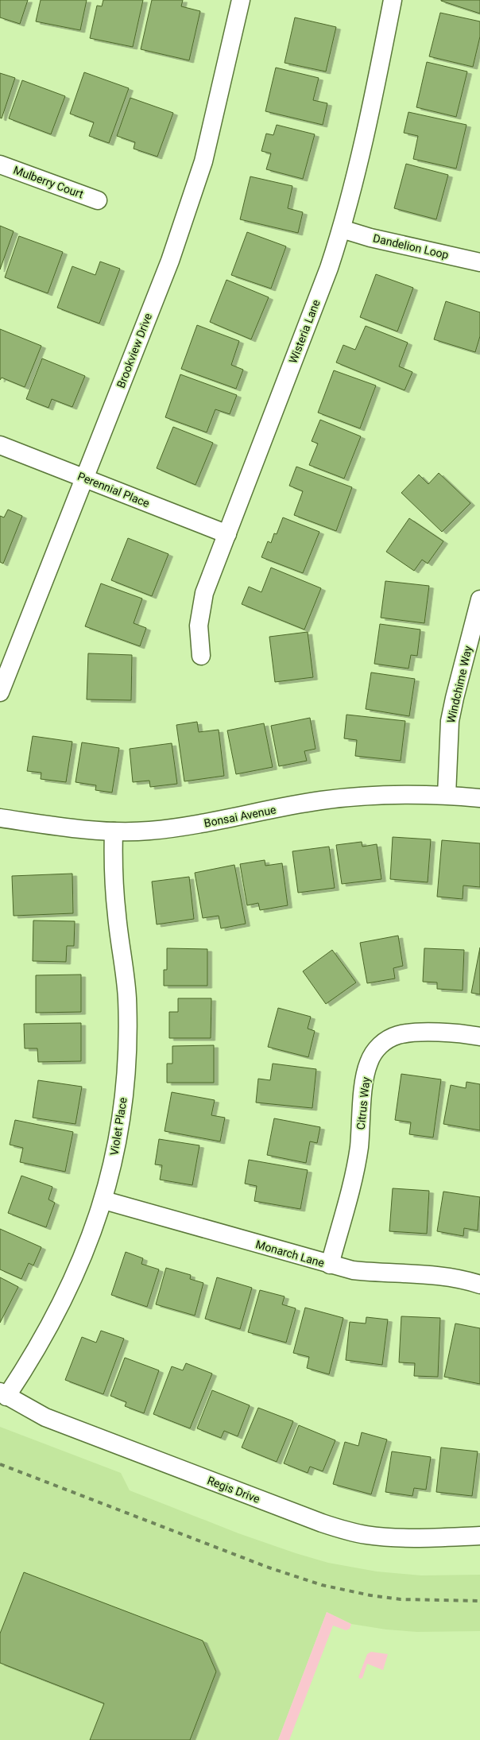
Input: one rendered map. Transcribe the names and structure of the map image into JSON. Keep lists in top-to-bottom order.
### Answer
{
  "streets": {
    "street": [
      "Mulberry Court",
      "Dandelion Loop",
      "Wisteria Lane",
      "Brookview Drive",
      "Perennial Place",
      "Windchime Way",
      "Bonsai Avenue",
      "Citrus Way",
      "Violet Place",
      "Monarch Lane",
      "Regis Drive"
    ]
  },
  "crossings": [
    ["Dandelion Loop", "Wisteria Lane"],
    ["Wisteria Lane", "Perennial Place"],
    ["Brookview Drive", "Perennial Place"],
    ["Windchime Way", "Bonsai Avenue"],
    ["Bonsai Avenue", "Violet Place"],
    ["Citrus Way", "Monarch Lane"],
    ["Violet Place", "Monarch Lane"],
    ["Violet Place", "Regis Drive"]
  ]
}
